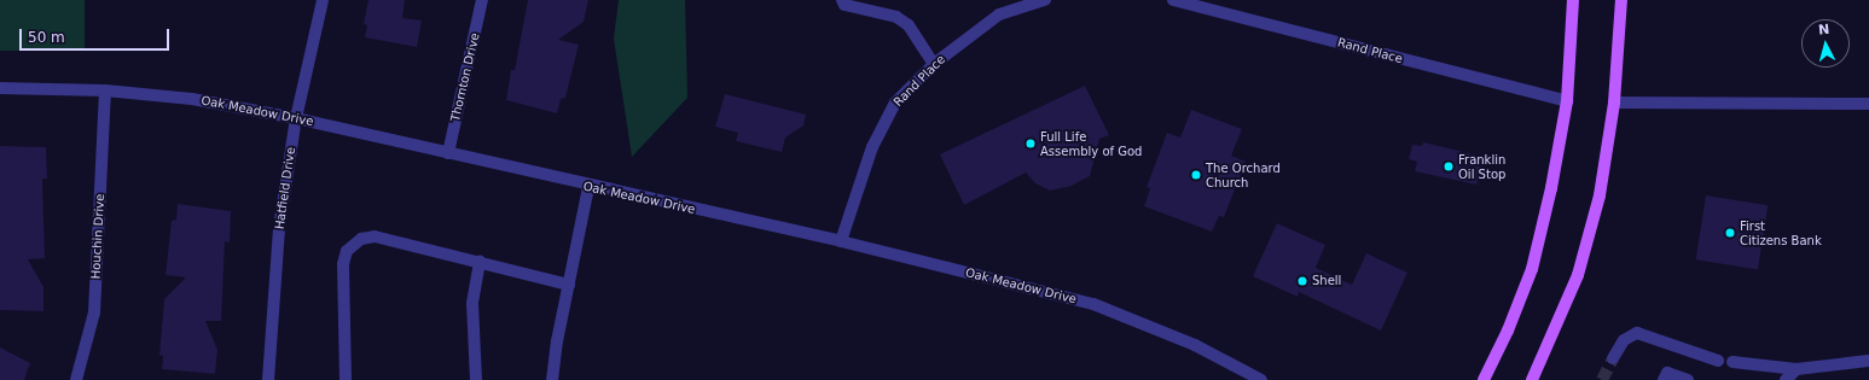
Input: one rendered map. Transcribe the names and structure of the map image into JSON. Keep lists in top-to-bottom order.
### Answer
{
  "streets": {
    "street": [
      "Rand Place",
      "Thornton Drive",
      "Oak Meadow Drive",
      "Hatfield Drive",
      "Houchin Drive"
    ]
  },
  "crossings": [
    ["Rand Place", "Oak Meadow Drive"],
    ["Thornton Drive", "Oak Meadow Drive"],
    ["Oak Meadow Drive", "Hatfield Drive"],
    ["Oak Meadow Drive", "Houchin Drive"]
  ],
  "places": [
    "Full Life Assembly of God",
    "Franklin Oil Stop",
    "The Orchard Church",
    "First Citizens Bank",
    "Shell"
  ],
  "scale_bar": "50 m",
  "north": "top"
}
